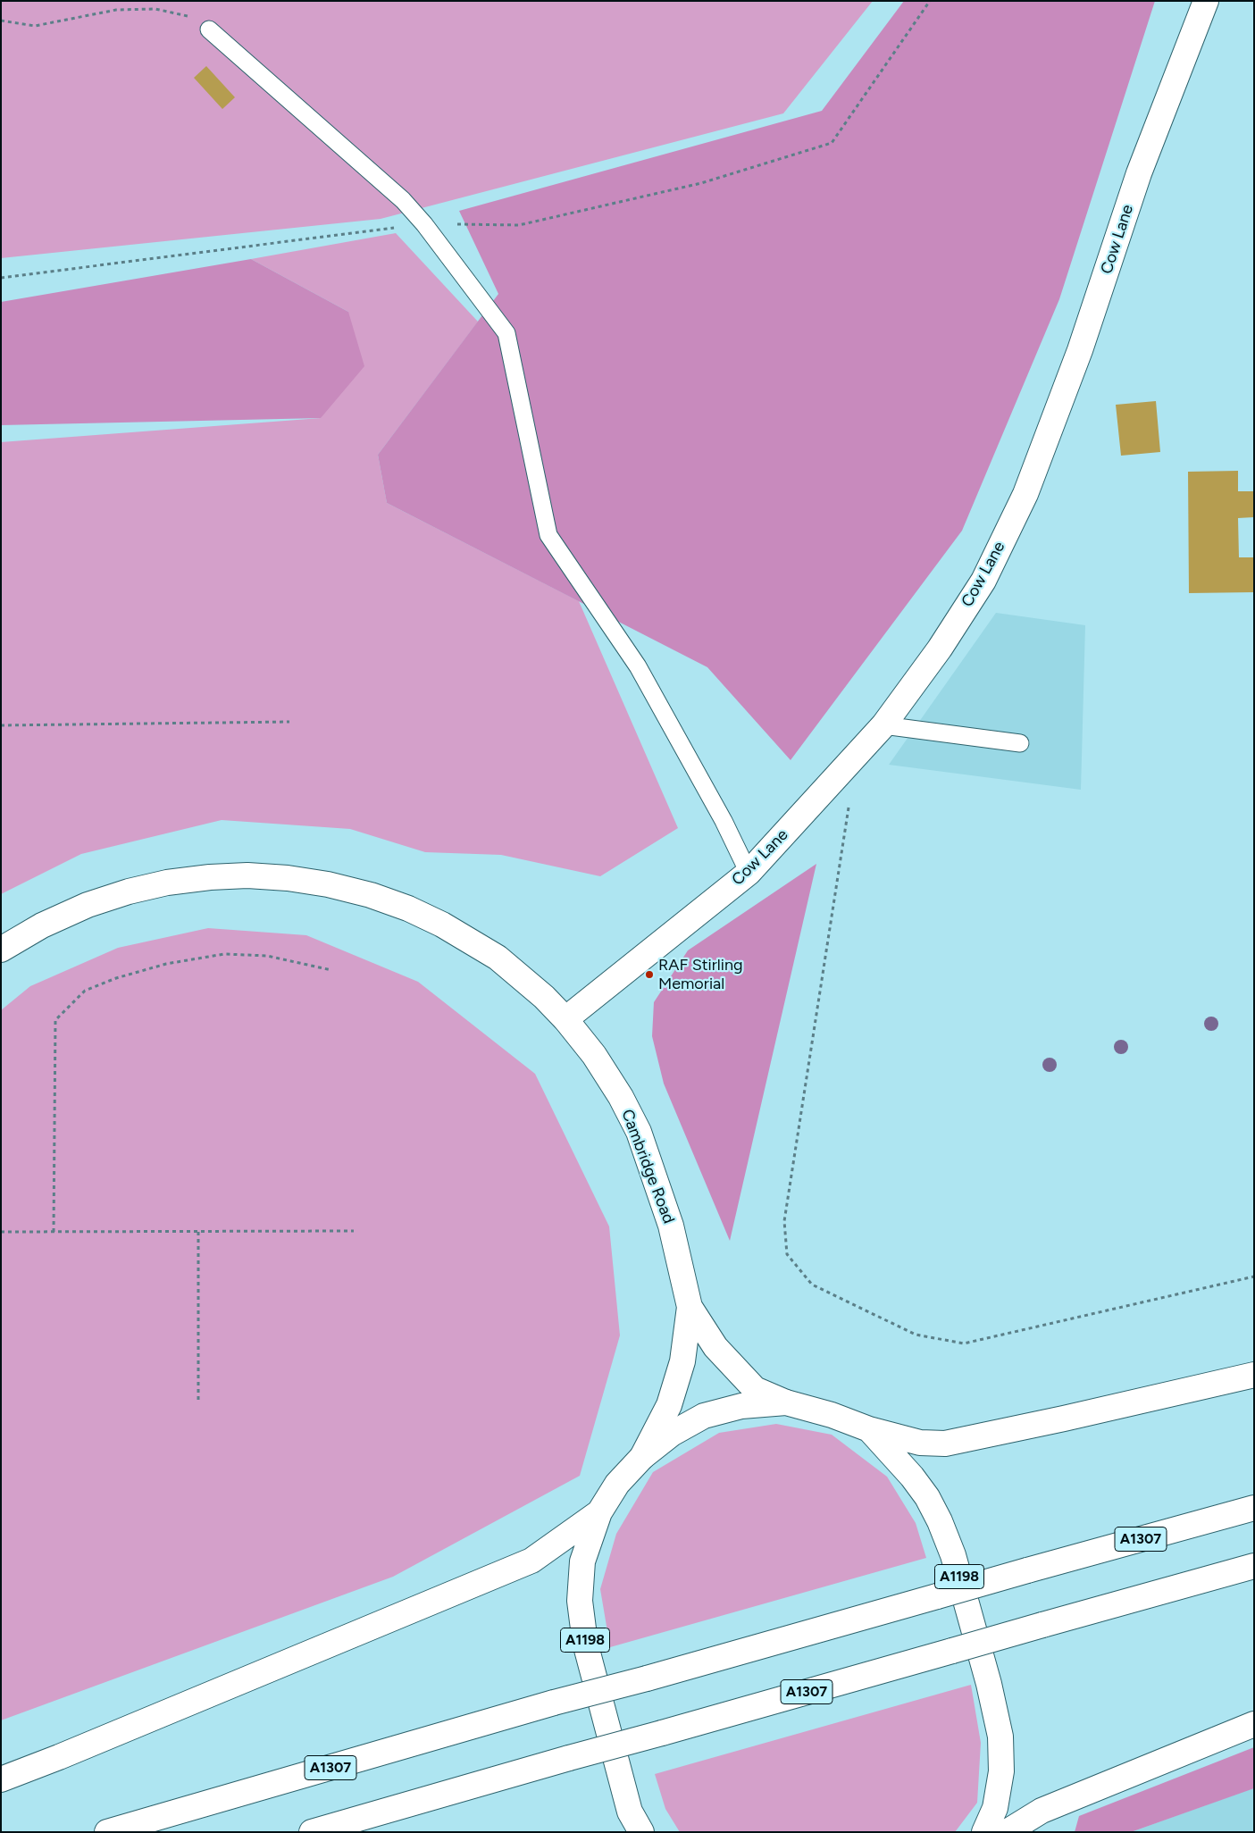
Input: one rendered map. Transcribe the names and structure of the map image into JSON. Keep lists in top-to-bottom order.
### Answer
{
  "streets": {
    "main road": [
      "Cow Lane",
      "Cambridge Road",
      "A1307",
      "A1198"
    ]
  },
  "crossings": [
    ["Cow Lane", "Cambridge Road"],
    ["Cambridge Road", "A1198"]
  ],
  "places": ["RAF Stirling Memorial"]
}
